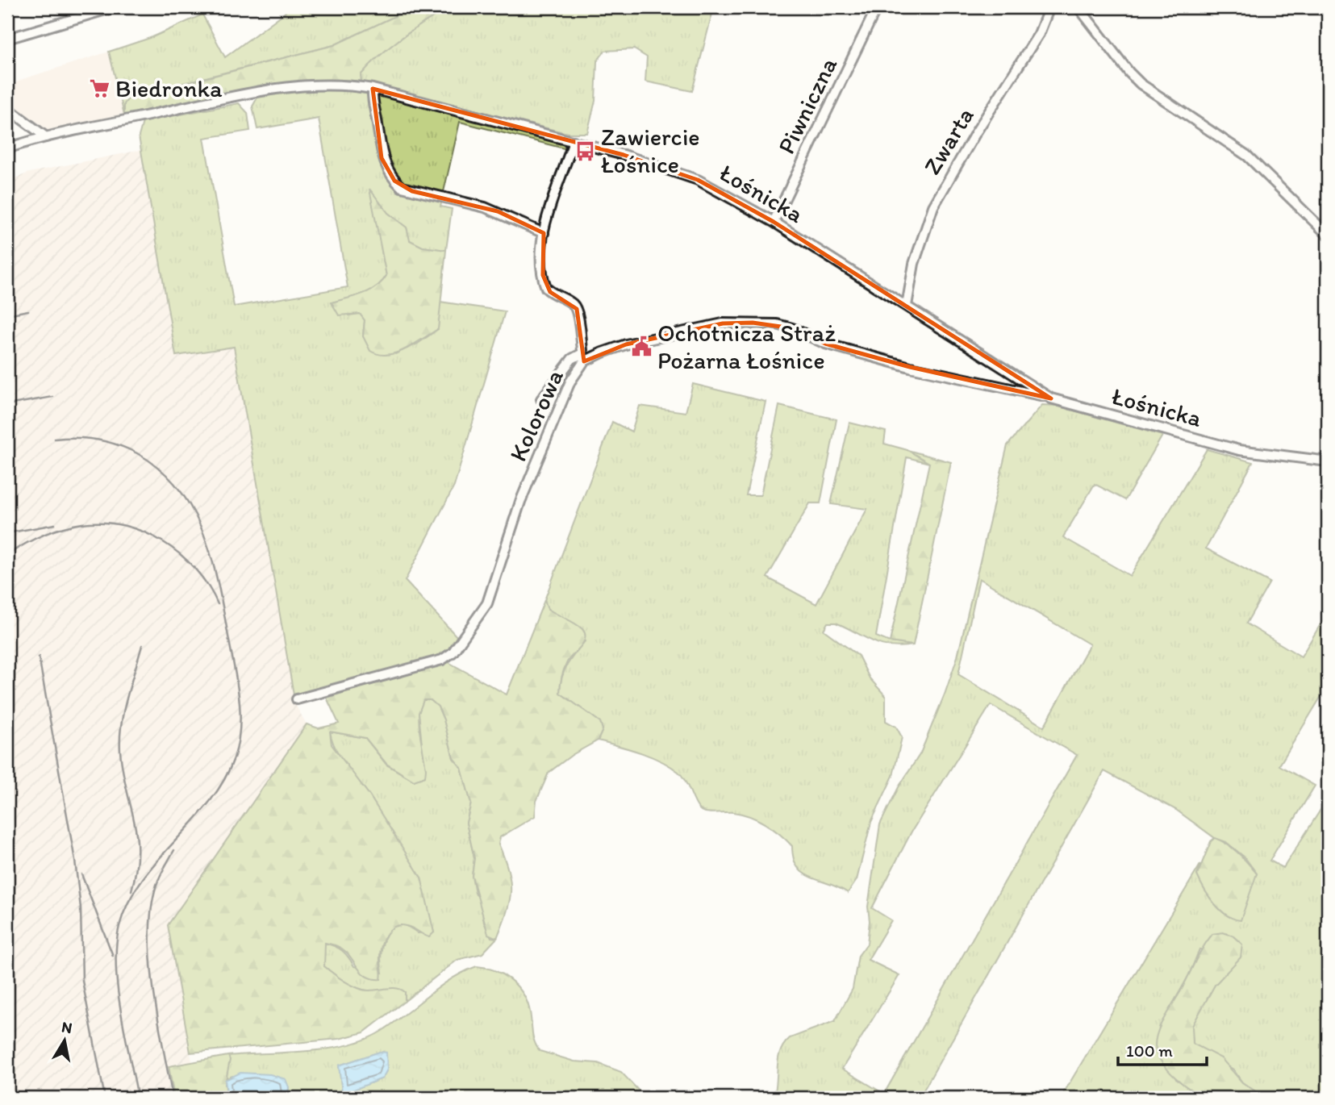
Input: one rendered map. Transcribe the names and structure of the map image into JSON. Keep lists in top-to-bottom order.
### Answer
{
  "streets": {
    "street": [
      "Piwniczna",
      "Zwarta",
      "Łośnicka",
      "Kolorowa"
    ]
  },
  "crossings": [
    ["Piwniczna", "Łośnicka"],
    ["Zwarta", "Łośnicka"],
    ["Łośnicka", "Kolorowa"]
  ],
  "places": {
    "supermarket": ["Biedronka"],
    "bus stop": ["Zawiercie Łośnice"],
    "public building": ["Ochotnicza Straż Pożarna Łośnice"]
  },
  "scale_bar": "100 m",
  "north": "top"
}
